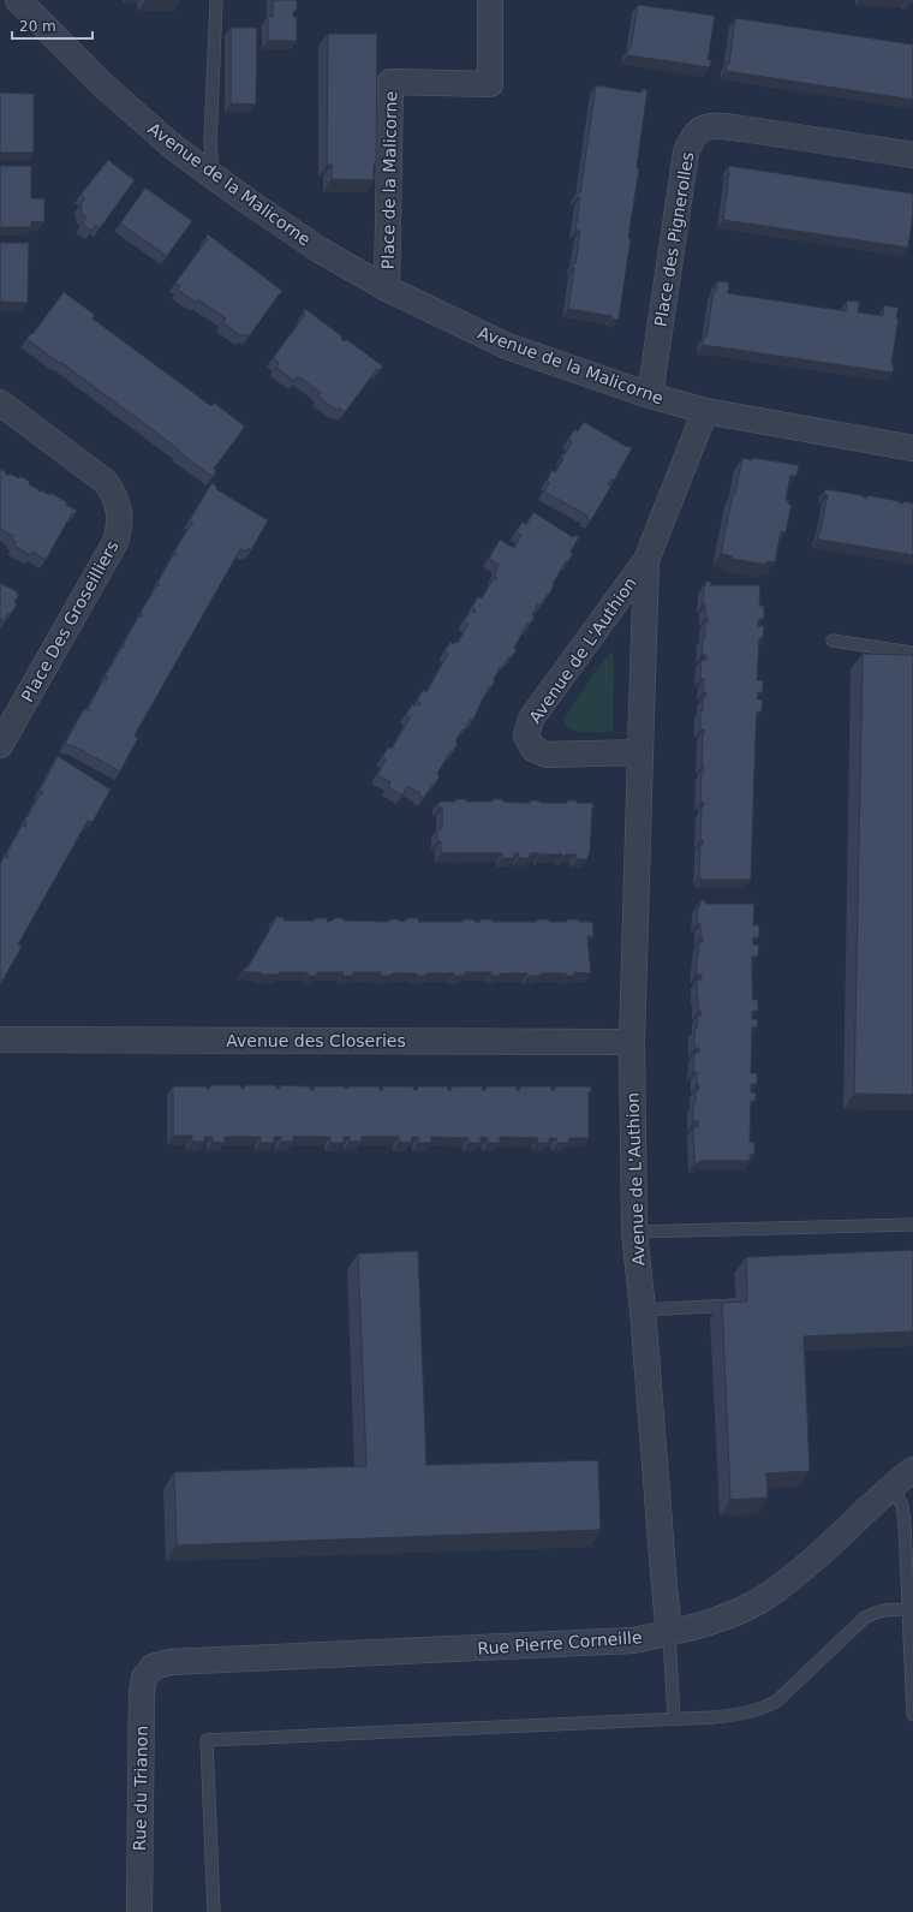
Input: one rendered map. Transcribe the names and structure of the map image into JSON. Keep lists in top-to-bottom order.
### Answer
{
  "streets": {
    "street": [
      "Place de la Malicorne",
      "Avenue de la Malicorne",
      "Place des Pignerolles",
      "Place Des Groseilliers",
      "Avenue de L'Authion",
      "Avenue des Closeries",
      "Rue Pierre Corneille",
      "Rue du Trianon"
    ]
  },
  "crossings": [
    ["Place de la Malicorne", "Avenue de la Malicorne"],
    ["Avenue de la Malicorne", "Place des Pignerolles"],
    ["Avenue de la Malicorne", "Avenue de L'Authion"],
    ["Avenue de L'Authion", "Avenue des Closeries"],
    ["Avenue de L'Authion", "Rue Pierre Corneille"],
    ["Rue Pierre Corneille", "Rue du Trianon"]
  ],
  "scale_bar": "20 m"
}
